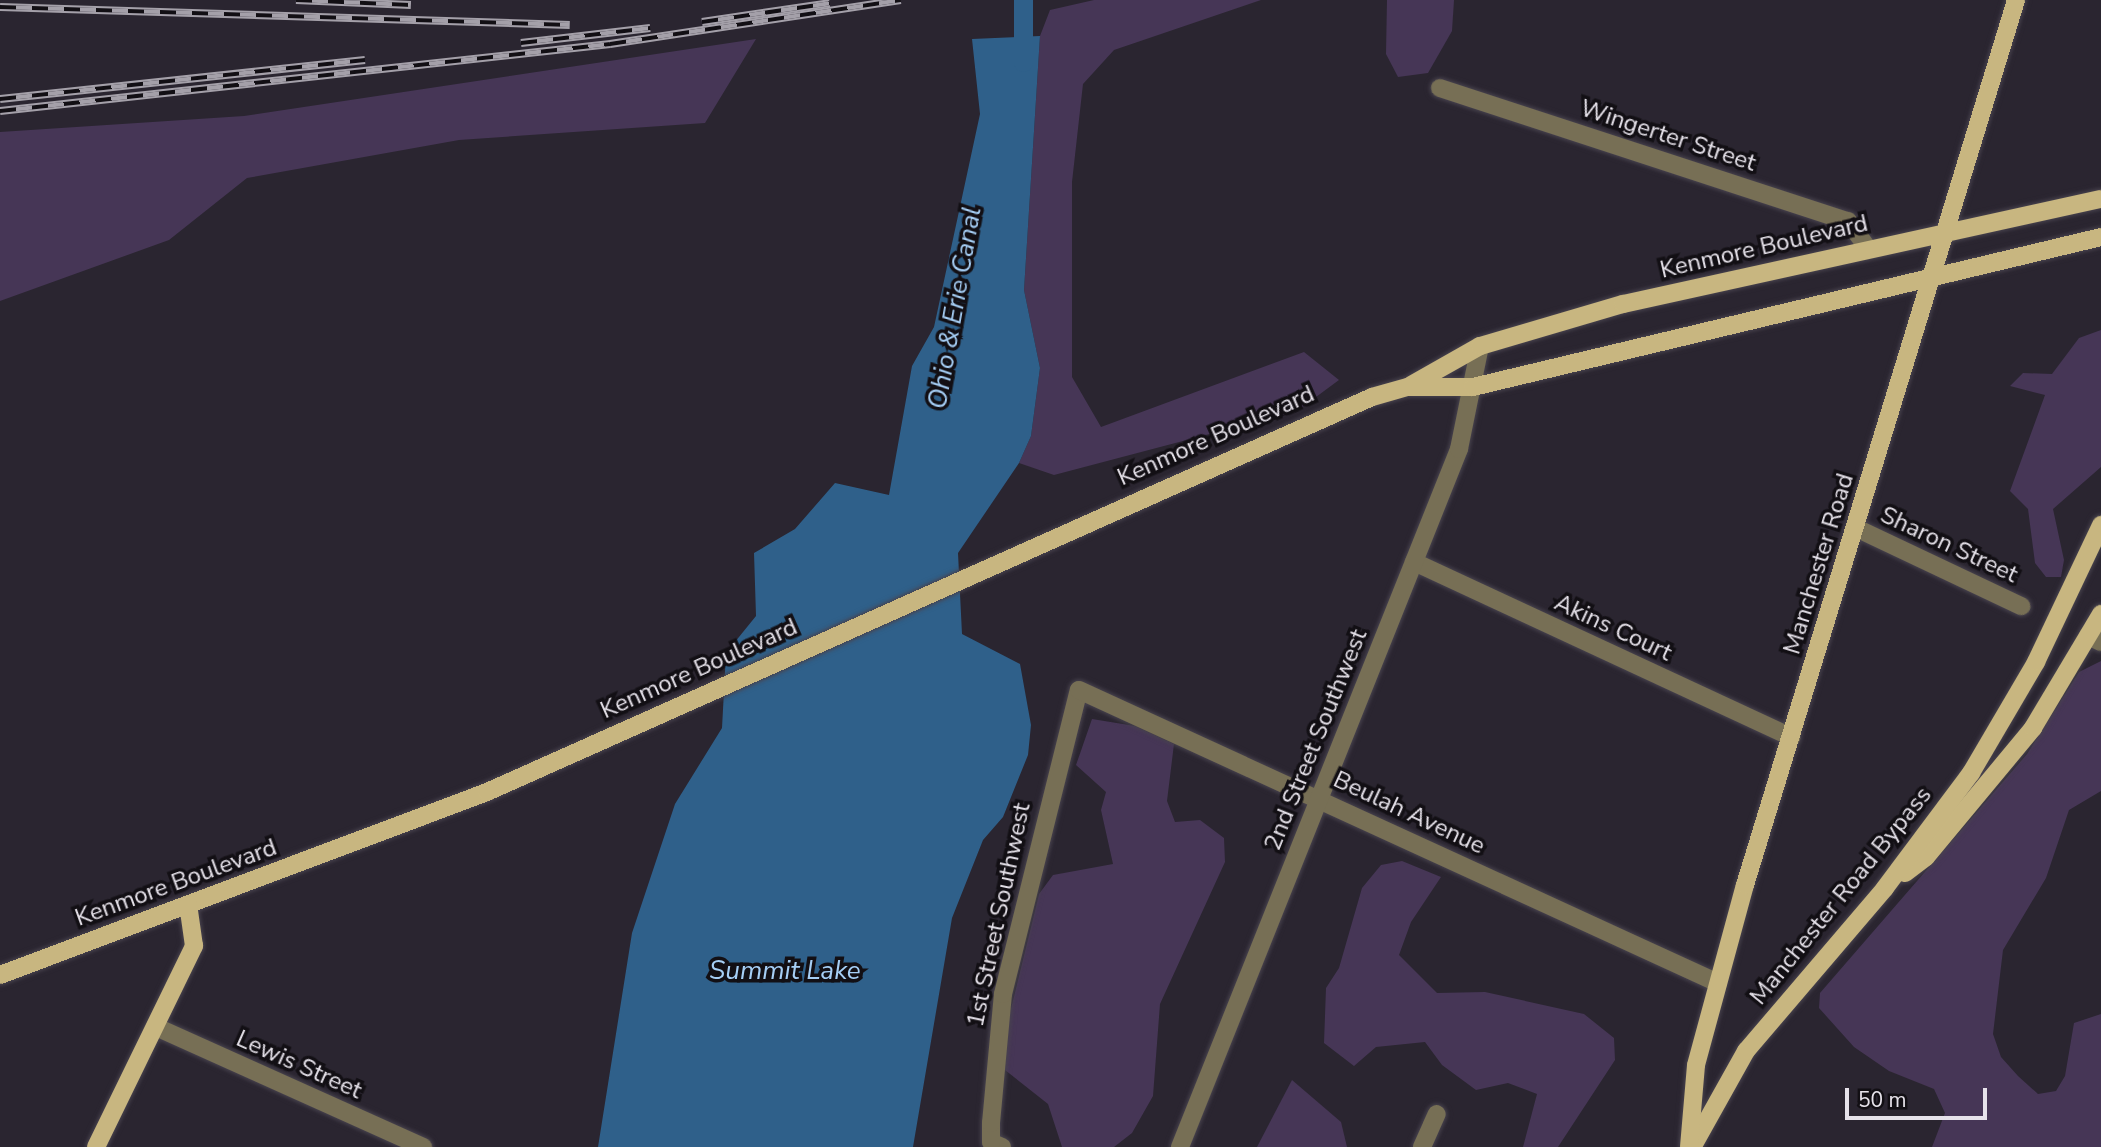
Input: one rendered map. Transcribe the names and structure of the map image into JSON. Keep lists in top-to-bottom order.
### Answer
{
  "streets": {
    "main road": ["Kenmore Boulevard", "Manchester Road", "Manchester Road Bypass"],
    "street": [
      "Wingerter Street",
      "Sharon Street",
      "Akins Court",
      "2nd Street Southwest",
      "Beulah Avenue",
      "1st Street Southwest",
      "Lewis Street"
    ]
  },
  "crossings": [
    ["Wingerter Street", "Kenmore Boulevard"],
    ["Kenmore Boulevard", "Manchester Road"],
    ["Kenmore Boulevard", "2nd Street Southwest"],
    ["Sharon Street", "Manchester Road"],
    ["Manchester Road", "Akins Court"],
    ["Manchester Road", "Beulah Avenue"],
    ["Manchester Road", "Manchester Road Bypass"],
    ["Akins Court", "2nd Street Southwest"],
    ["2nd Street Southwest", "Beulah Avenue"],
    ["Beulah Avenue", "1st Street Southwest"]
  ],
  "water": ["Ohio & Erie Canal", "Summit Lake"],
  "scale_bar": "50 m"
}
